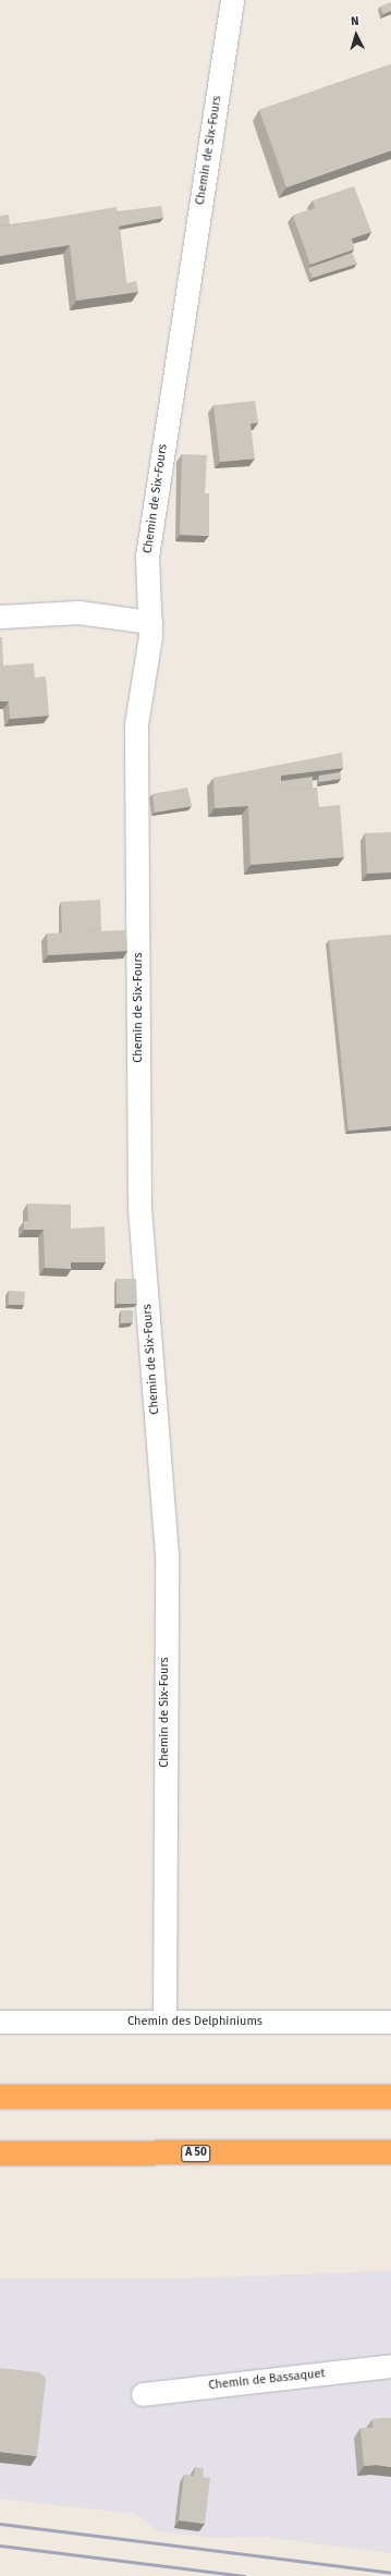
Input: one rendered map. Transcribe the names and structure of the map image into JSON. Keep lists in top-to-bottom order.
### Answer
{
  "streets": {
    "highway": ["A 50"],
    "street": ["Chemin de Six-Fours", "Chemin des Delphiniums", "Chemin de Bassaquet"]
  },
  "crossings": [
    ["Chemin de Six-Fours", "Chemin des Delphiniums"]
  ],
  "north": "top"
}
